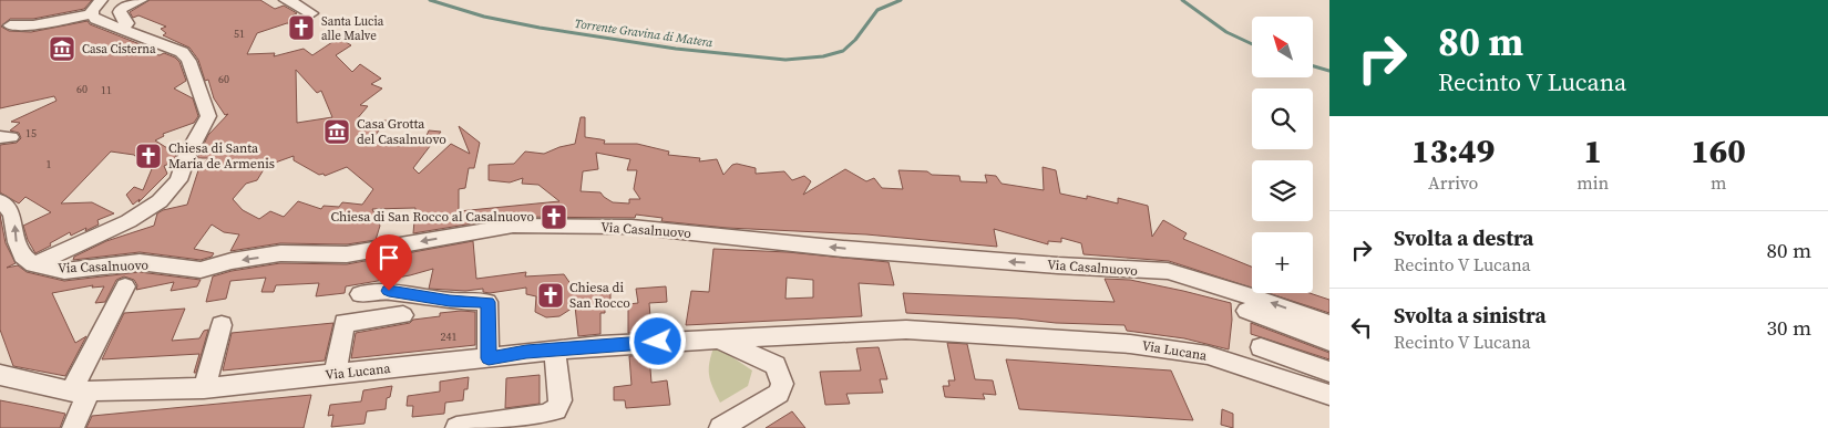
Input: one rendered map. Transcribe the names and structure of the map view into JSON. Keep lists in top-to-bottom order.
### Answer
{
  "streets": {
    "street": ["Via Casalnuovo", "Via Lucana"]
  },
  "one_way": ["Via Casalnuovo"],
  "water": ["Torrente Gravina di Matera"],
  "places": {
    "church": [
      "Santa Lucia alle Malve",
      "Chiesa di Santa Maria de Armenis",
      "Chiesa di San Rocco al Casalnuovo",
      "Chiesa di San Rocco"
    ],
    "museum": ["Casa Cisterna", "Casa Grotta del Casalnuovo"]
  },
  "house_numbers": [
    "51",
    "60",
    "60",
    "11",
    "15",
    "1",
    "241"
  ],
  "north": "top left",
  "page": {
    "turn": ["80 m", "Recinto V Lucana"],
    "map_buttons": "+",
    "eta": [
      "13:49",
      "Arrivo",
      "1",
      "min",
      "160",
      "m"
    ],
    "list": [
      {
        "name": "Svolta a destra",
        "note": "Recinto V Lucana",
        "value": "80 m"
      },
      {
        "name": "Svolta a sinistra",
        "note": "Recinto V Lucana",
        "value": "30 m"
      }
    ]
  }
}
